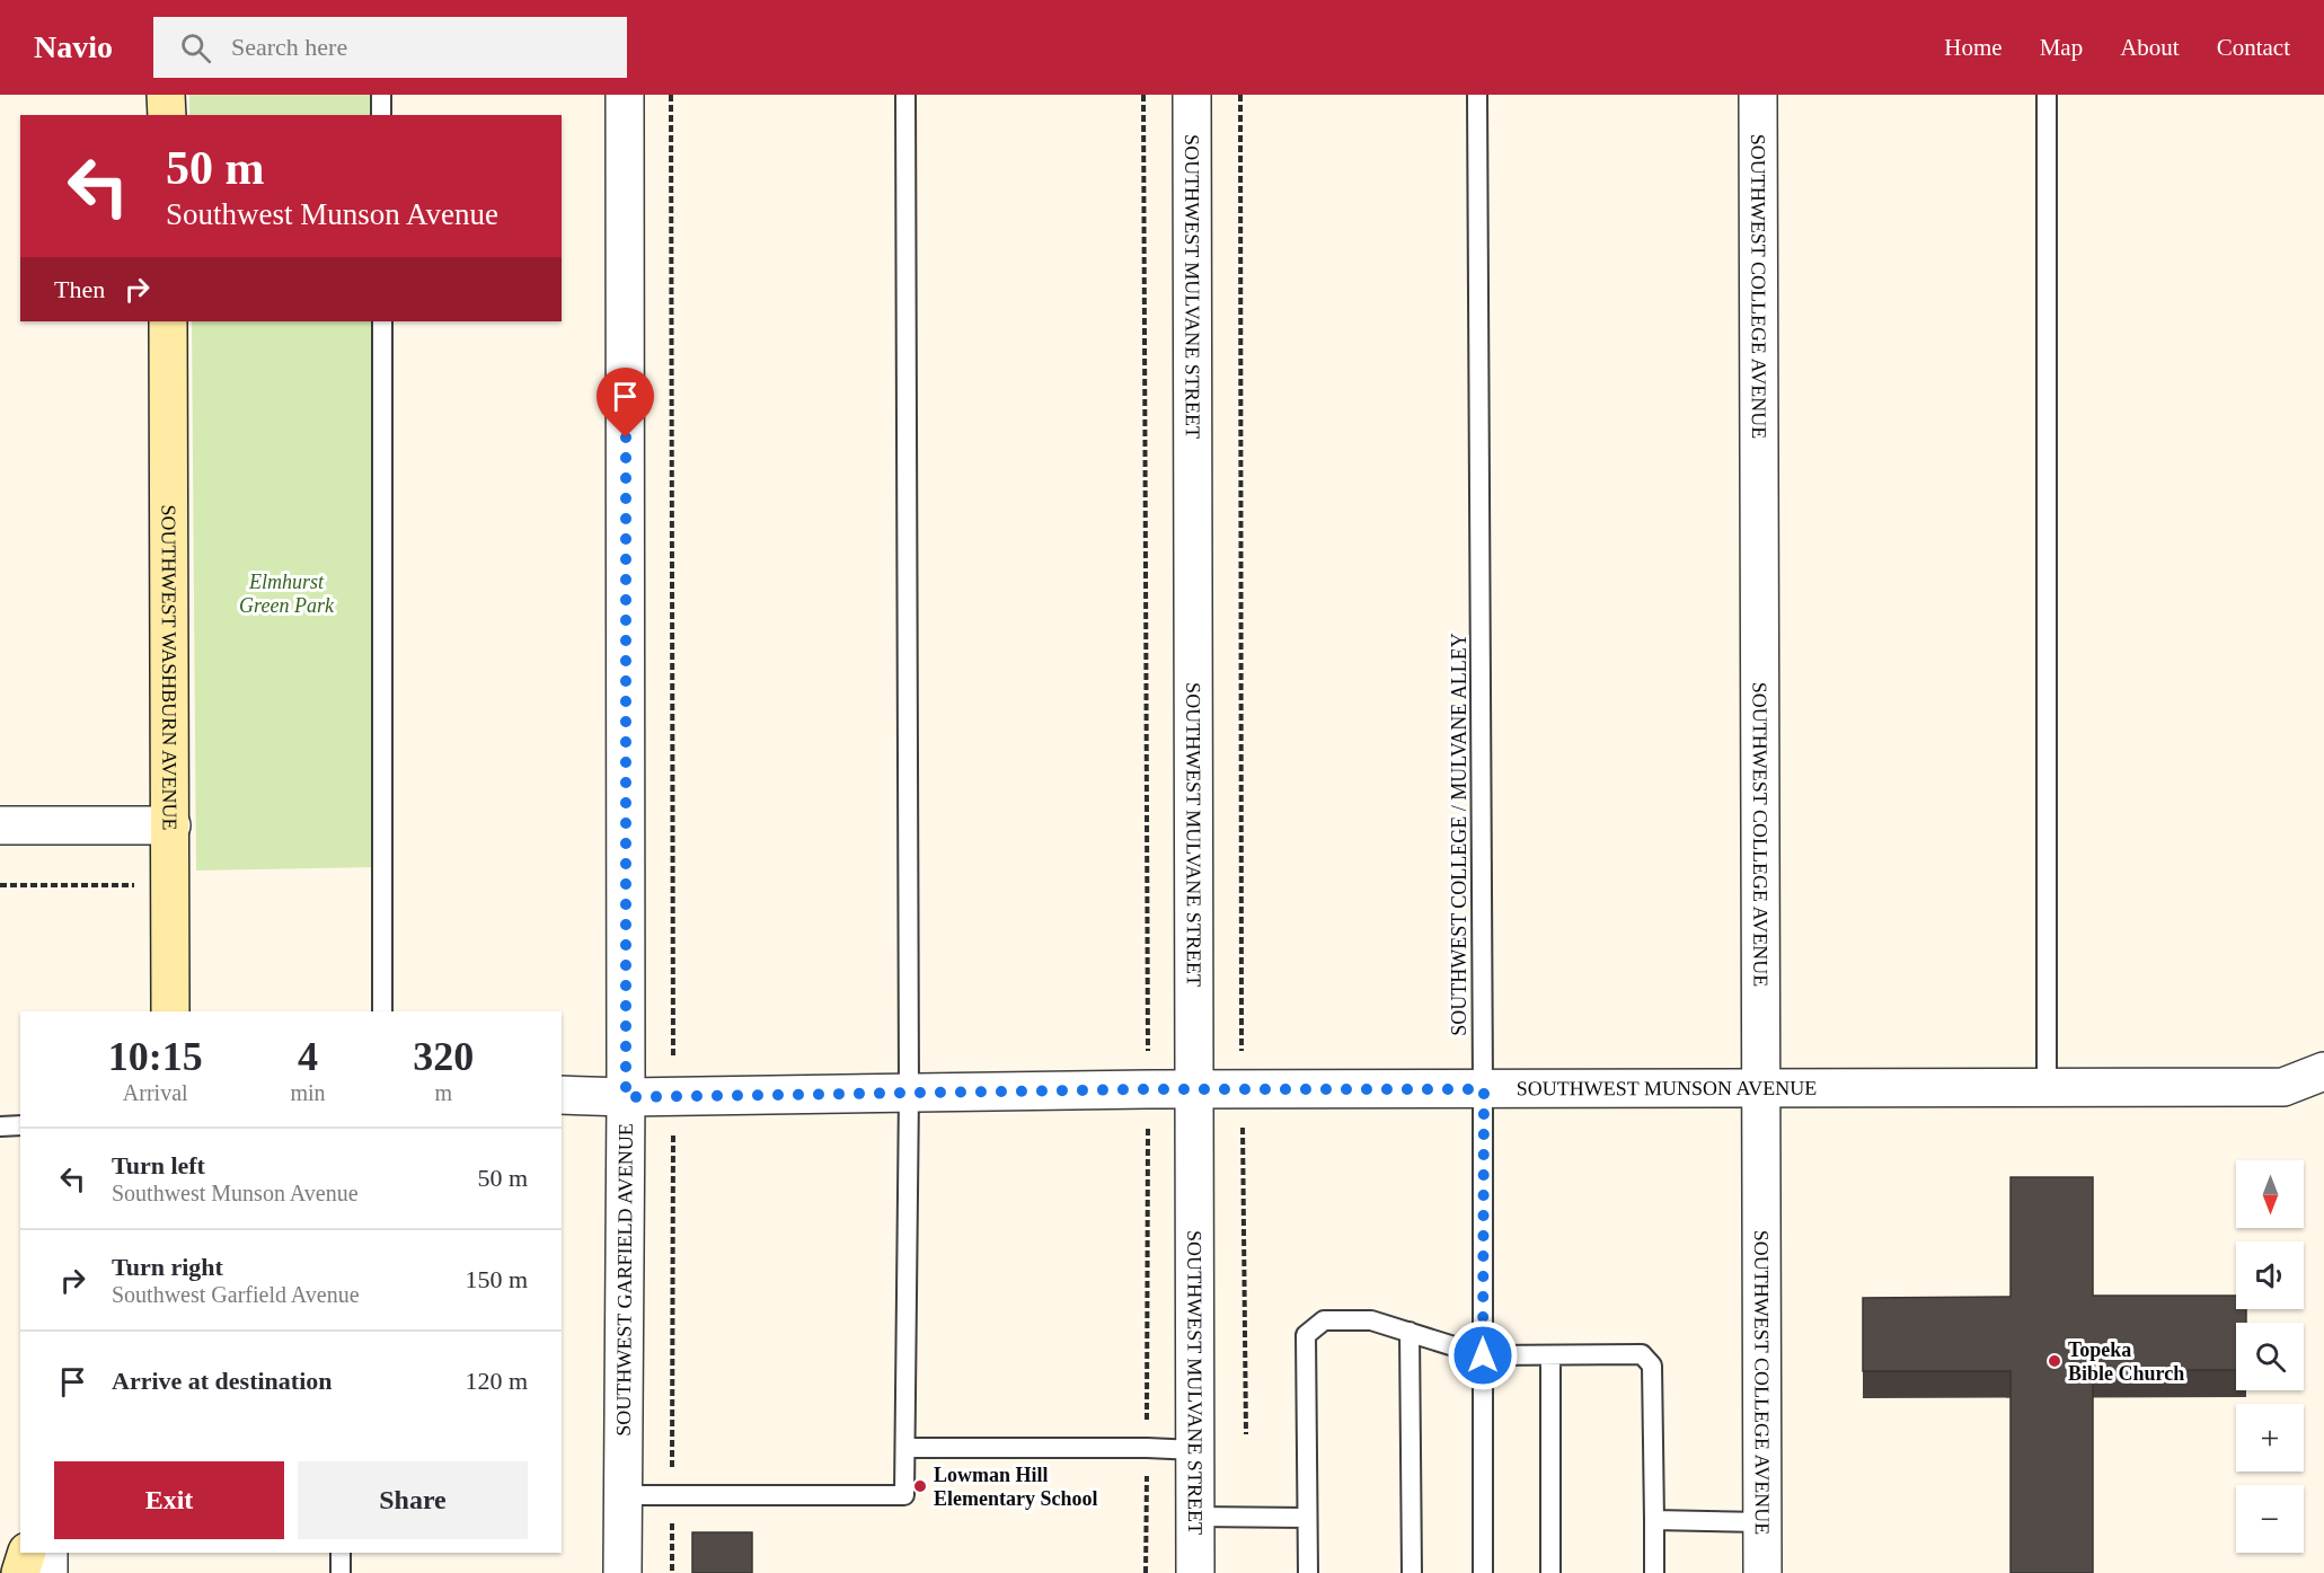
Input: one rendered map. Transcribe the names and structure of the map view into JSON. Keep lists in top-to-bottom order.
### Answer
{
  "streets": {
    "main road": ["SOUTHWEST WASHBURN AVENUE"],
    "street": [
      "SOUTHWEST MULVANE STREET",
      "SOUTHWEST COLLEGE AVENUE",
      "SOUTHWEST MUNSON AVENUE",
      "SOUTHWEST GARFIELD AVENUE"
    ],
    "lane": ["SOUTHWEST COLLEGE / MULVANE ALLEY"]
  },
  "crossings": [
    ["SOUTHWEST MULVANE STREET", "SOUTHWEST MUNSON AVENUE"],
    ["SOUTHWEST COLLEGE AVENUE", "SOUTHWEST MUNSON AVENUE"],
    ["SOUTHWEST COLLEGE / MULVANE ALLEY", "SOUTHWEST MUNSON AVENUE"],
    ["SOUTHWEST MUNSON AVENUE", "SOUTHWEST GARFIELD AVENUE"]
  ],
  "parks": ["Elmhurst Green Park"],
  "places": ["Topeka Bible Church", "Lowman Hill Elementary School"],
  "north": "bottom",
  "page": {
    "header": "Navio",
    "search": "Search here",
    "nav": [
      "Home",
      "Map",
      "About",
      "Contact"
    ],
    "turn": ["50 m", "Southwest Munson Avenue"],
    "then": "Then",
    "eta": [
      "10:15",
      "Arrival",
      "4",
      "min",
      "320",
      "m"
    ],
    "list": [
      {
        "name": "Turn left",
        "note": "Southwest Munson Avenue",
        "value": "50 m"
      },
      {
        "name": "Turn right",
        "note": "Southwest Garfield Avenue",
        "value": "150 m"
      },
      {
        "name": "Arrive at destination",
        "value": "120 m"
      }
    ],
    "map_buttons": ["+", "−"],
    "buttons": ["Exit", "Share"]
  }
}
